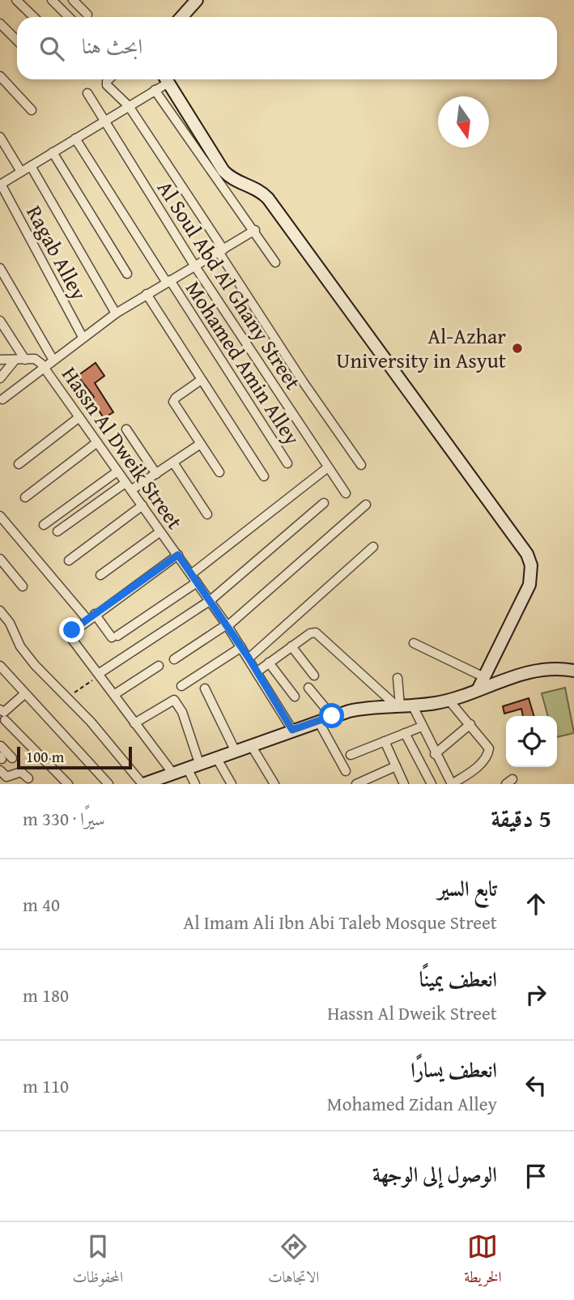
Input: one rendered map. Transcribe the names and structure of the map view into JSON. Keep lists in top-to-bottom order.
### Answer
{
  "streets": {
    "street": [
      "Ragab Alley",
      "Al Soul Abd Al Ghany Street",
      "Mohamed Amin Alley",
      "Hassn Al Dweik Street"
    ]
  },
  "places": ["Al-Azhar University in Asyut"],
  "scale_bar": "100 m",
  "north": "bottom",
  "page": {
    "search": "ابحث هنا",
    "scale": "100 m",
    "heading": ["5 دقيقة", "سيرًا · 330 m"],
    "list": [
      ["تابع السير", "Al Imam Ali Ibn Abi Taleb Mosque Street", "40 m"],
      ["انعطف يمينًا", "Hassn Al Dweik Street", "180 m"],
      ["انعطف يسارًا", "Mohamed Zidan Alley", "110 m"],
      "الوصول إلى الوجهة"
    ],
    "nav": ["الخريطة", "الاتجاهات", "المحفوظات"]
  }
}
